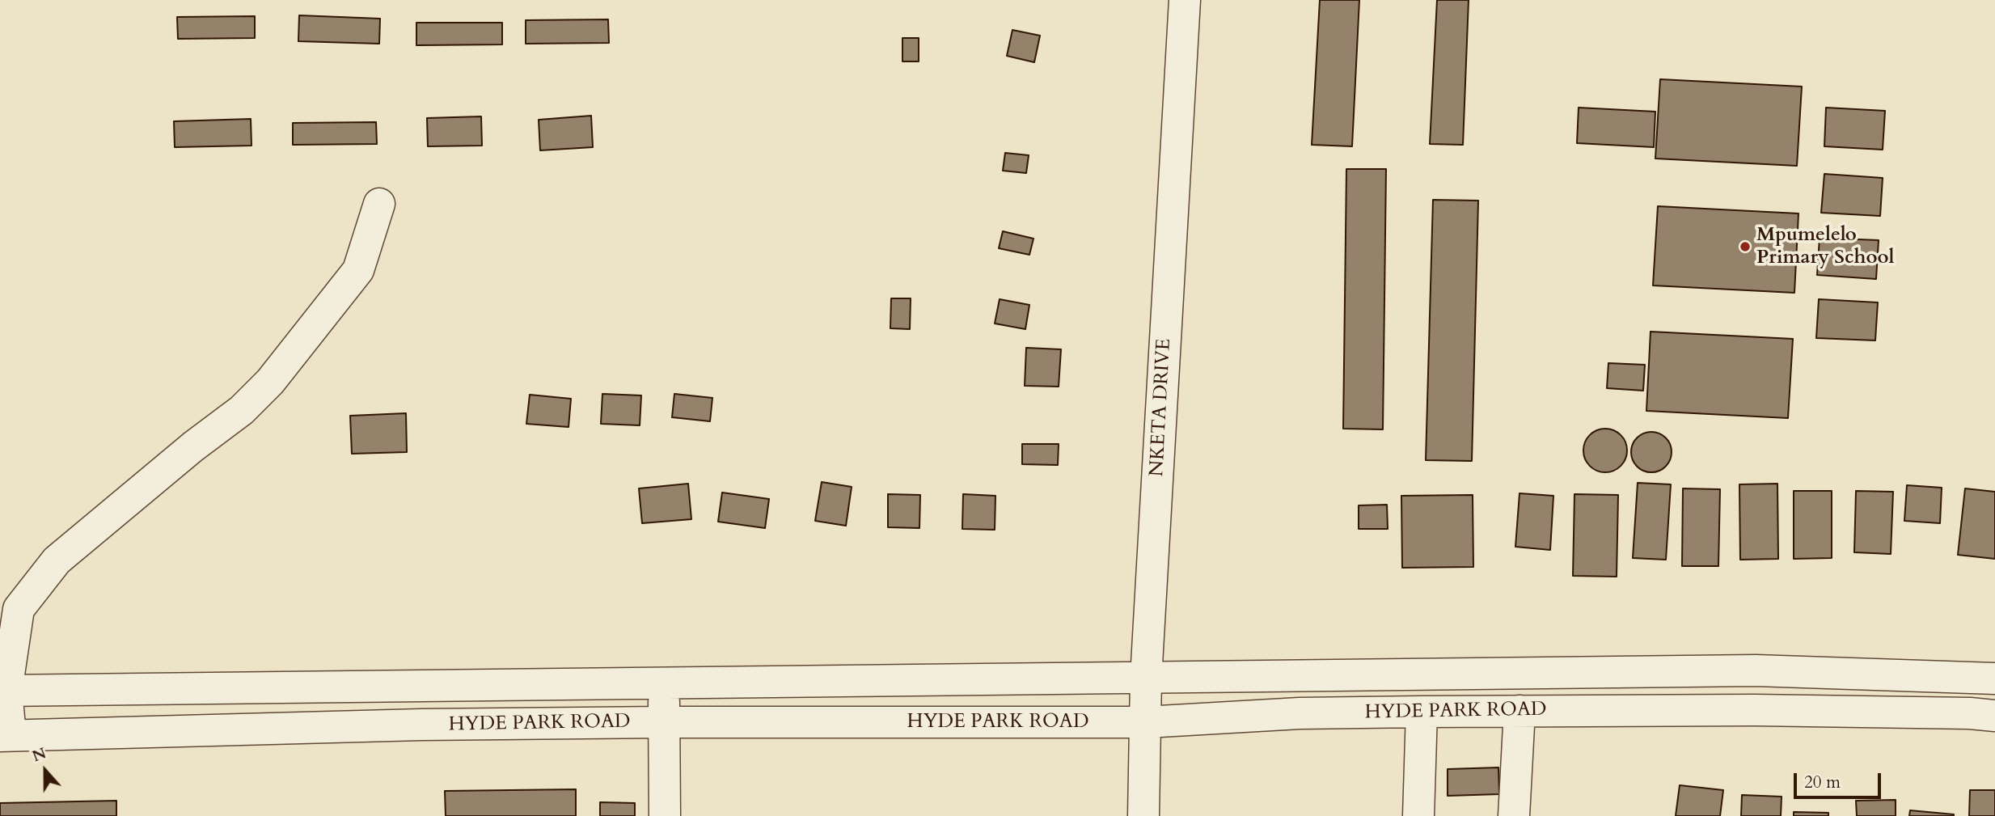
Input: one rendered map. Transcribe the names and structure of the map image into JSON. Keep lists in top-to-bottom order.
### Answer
{
  "streets": {
    "street": ["NKETA DRIVE", "HYDE PARK ROAD"]
  },
  "crossings": [
    ["NKETA DRIVE", "HYDE PARK ROAD"]
  ],
  "places": ["Mpumelelo Primary School"],
  "scale_bar": "20 m",
  "north": "top"
}
